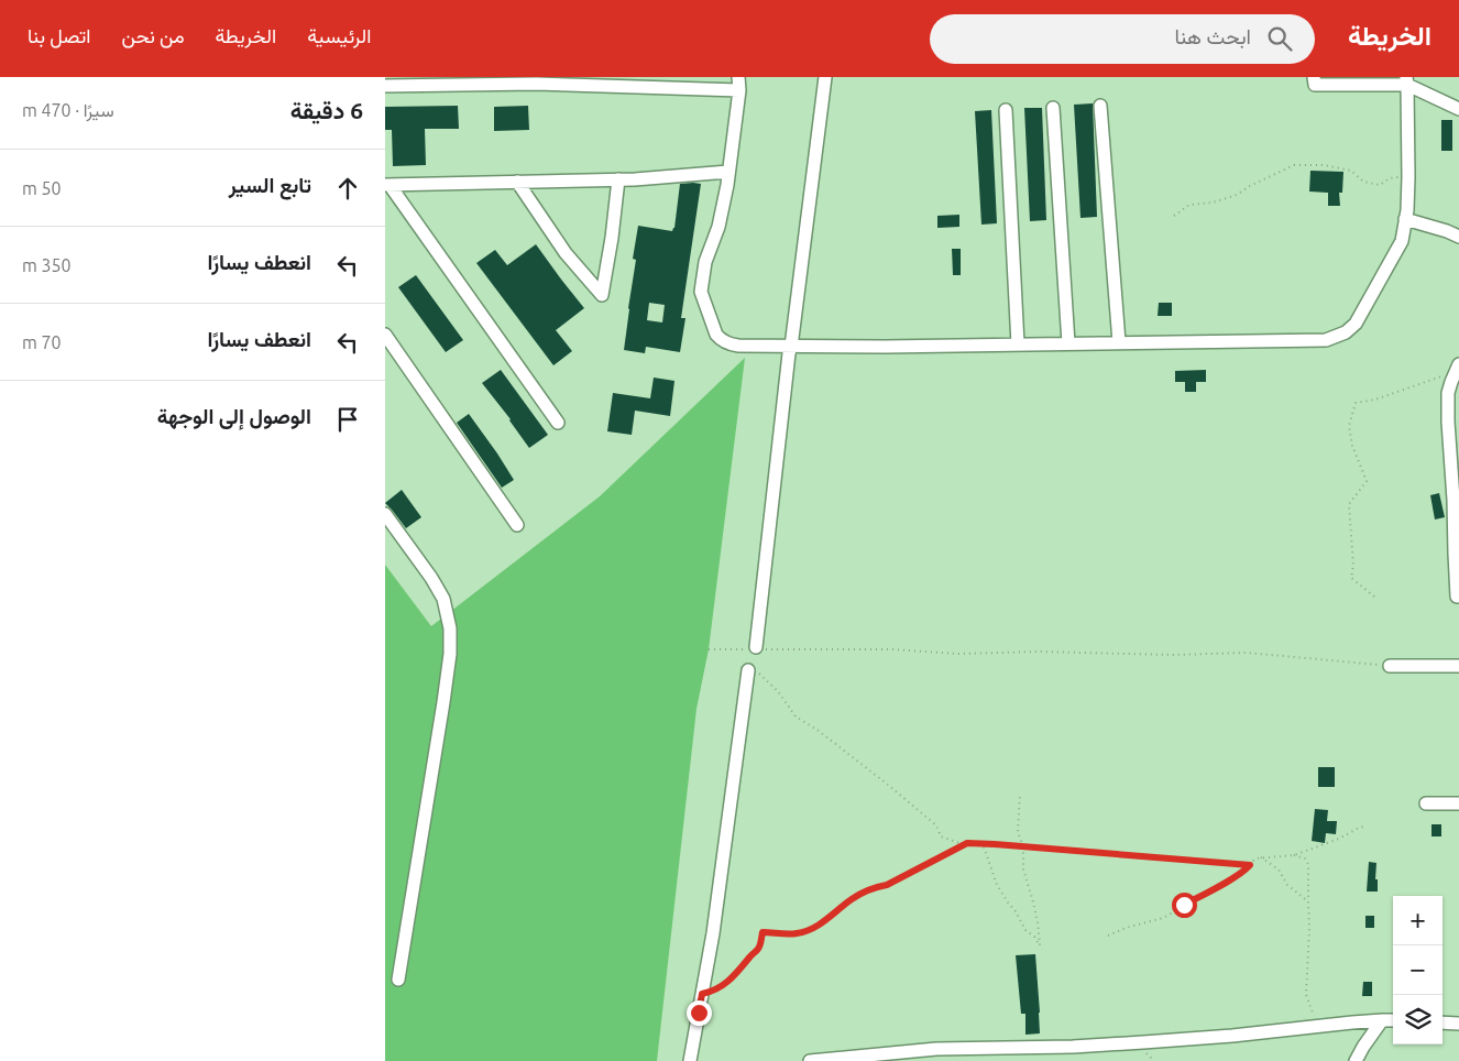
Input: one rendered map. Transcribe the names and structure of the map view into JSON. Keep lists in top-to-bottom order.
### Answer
{
  "page": {
    "header": "الخريطة",
    "search": "ابحث هنا",
    "nav": [
      "الرئيسية",
      "الخريطة",
      "من نحن",
      "اتصل بنا"
    ],
    "heading": ["6 دقيقة", "سيرًا · 470 m"],
    "list": [
      ["تابع السير", "50 m"],
      ["انعطف يسارًا", "350 m"],
      ["انعطف يسارًا", "70 m"],
      "الوصول إلى الوجهة"
    ],
    "map_buttons": ["+", "−"]
  }
}
